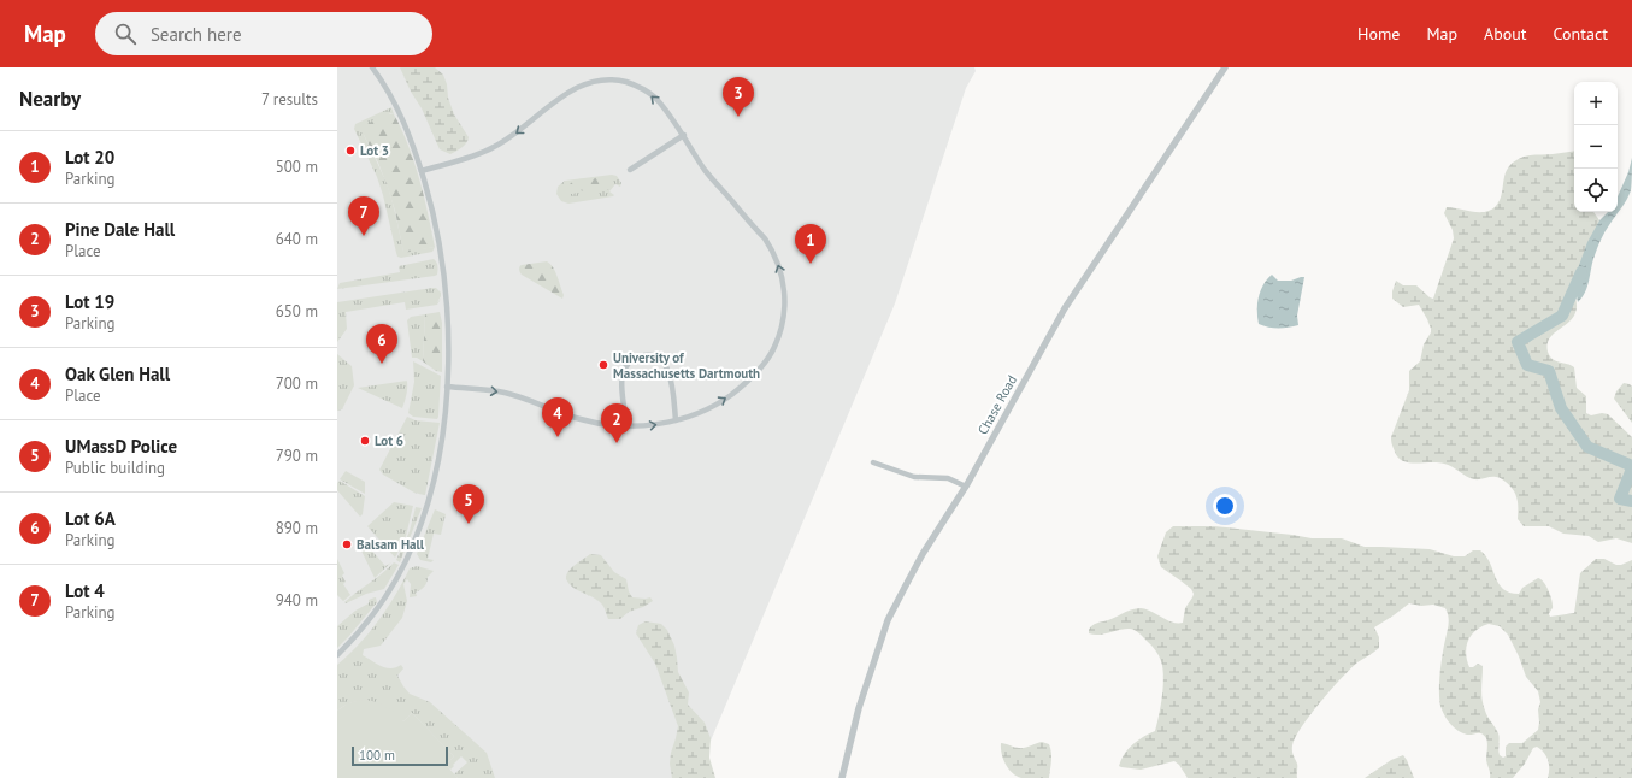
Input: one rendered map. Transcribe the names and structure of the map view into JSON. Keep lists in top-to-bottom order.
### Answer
{
  "streets": {
    "street": ["Chase Road"]
  },
  "places": [
    "Lot 3",
    "University of Massachusetts Dartmouth",
    "Lot 6",
    "Balsam Hall"
  ],
  "scale_bar": "100 m",
  "page": {
    "header": "Map",
    "search": "Search here",
    "nav": [
      "Home",
      "Map",
      "About",
      "Contact"
    ],
    "heading": ["Nearby", "7 results"],
    "pins": [
      "3",
      "7",
      "1",
      "6",
      "4",
      "2",
      "5"
    ],
    "map_buttons": ["+", "−"],
    "list": [
      {
        "mark": "1",
        "name": "Lot 20",
        "note": "Parking",
        "value": "500 m"
      },
      {
        "mark": "2",
        "name": "Pine Dale Hall",
        "note": "Place",
        "value": "640 m"
      },
      {
        "mark": "3",
        "name": "Lot 19",
        "note": "Parking",
        "value": "650 m"
      },
      {
        "mark": "4",
        "name": "Oak Glen Hall",
        "note": "Place",
        "value": "700 m"
      },
      {
        "mark": "5",
        "name": "UMassD Police",
        "note": "Public building",
        "value": "790 m"
      },
      {
        "mark": "6",
        "name": "Lot 6A",
        "note": "Parking",
        "value": "890 m"
      },
      {
        "mark": "7",
        "name": "Lot 4",
        "note": "Parking",
        "value": "940 m"
      }
    ],
    "scale": "100 m"
  }
}
